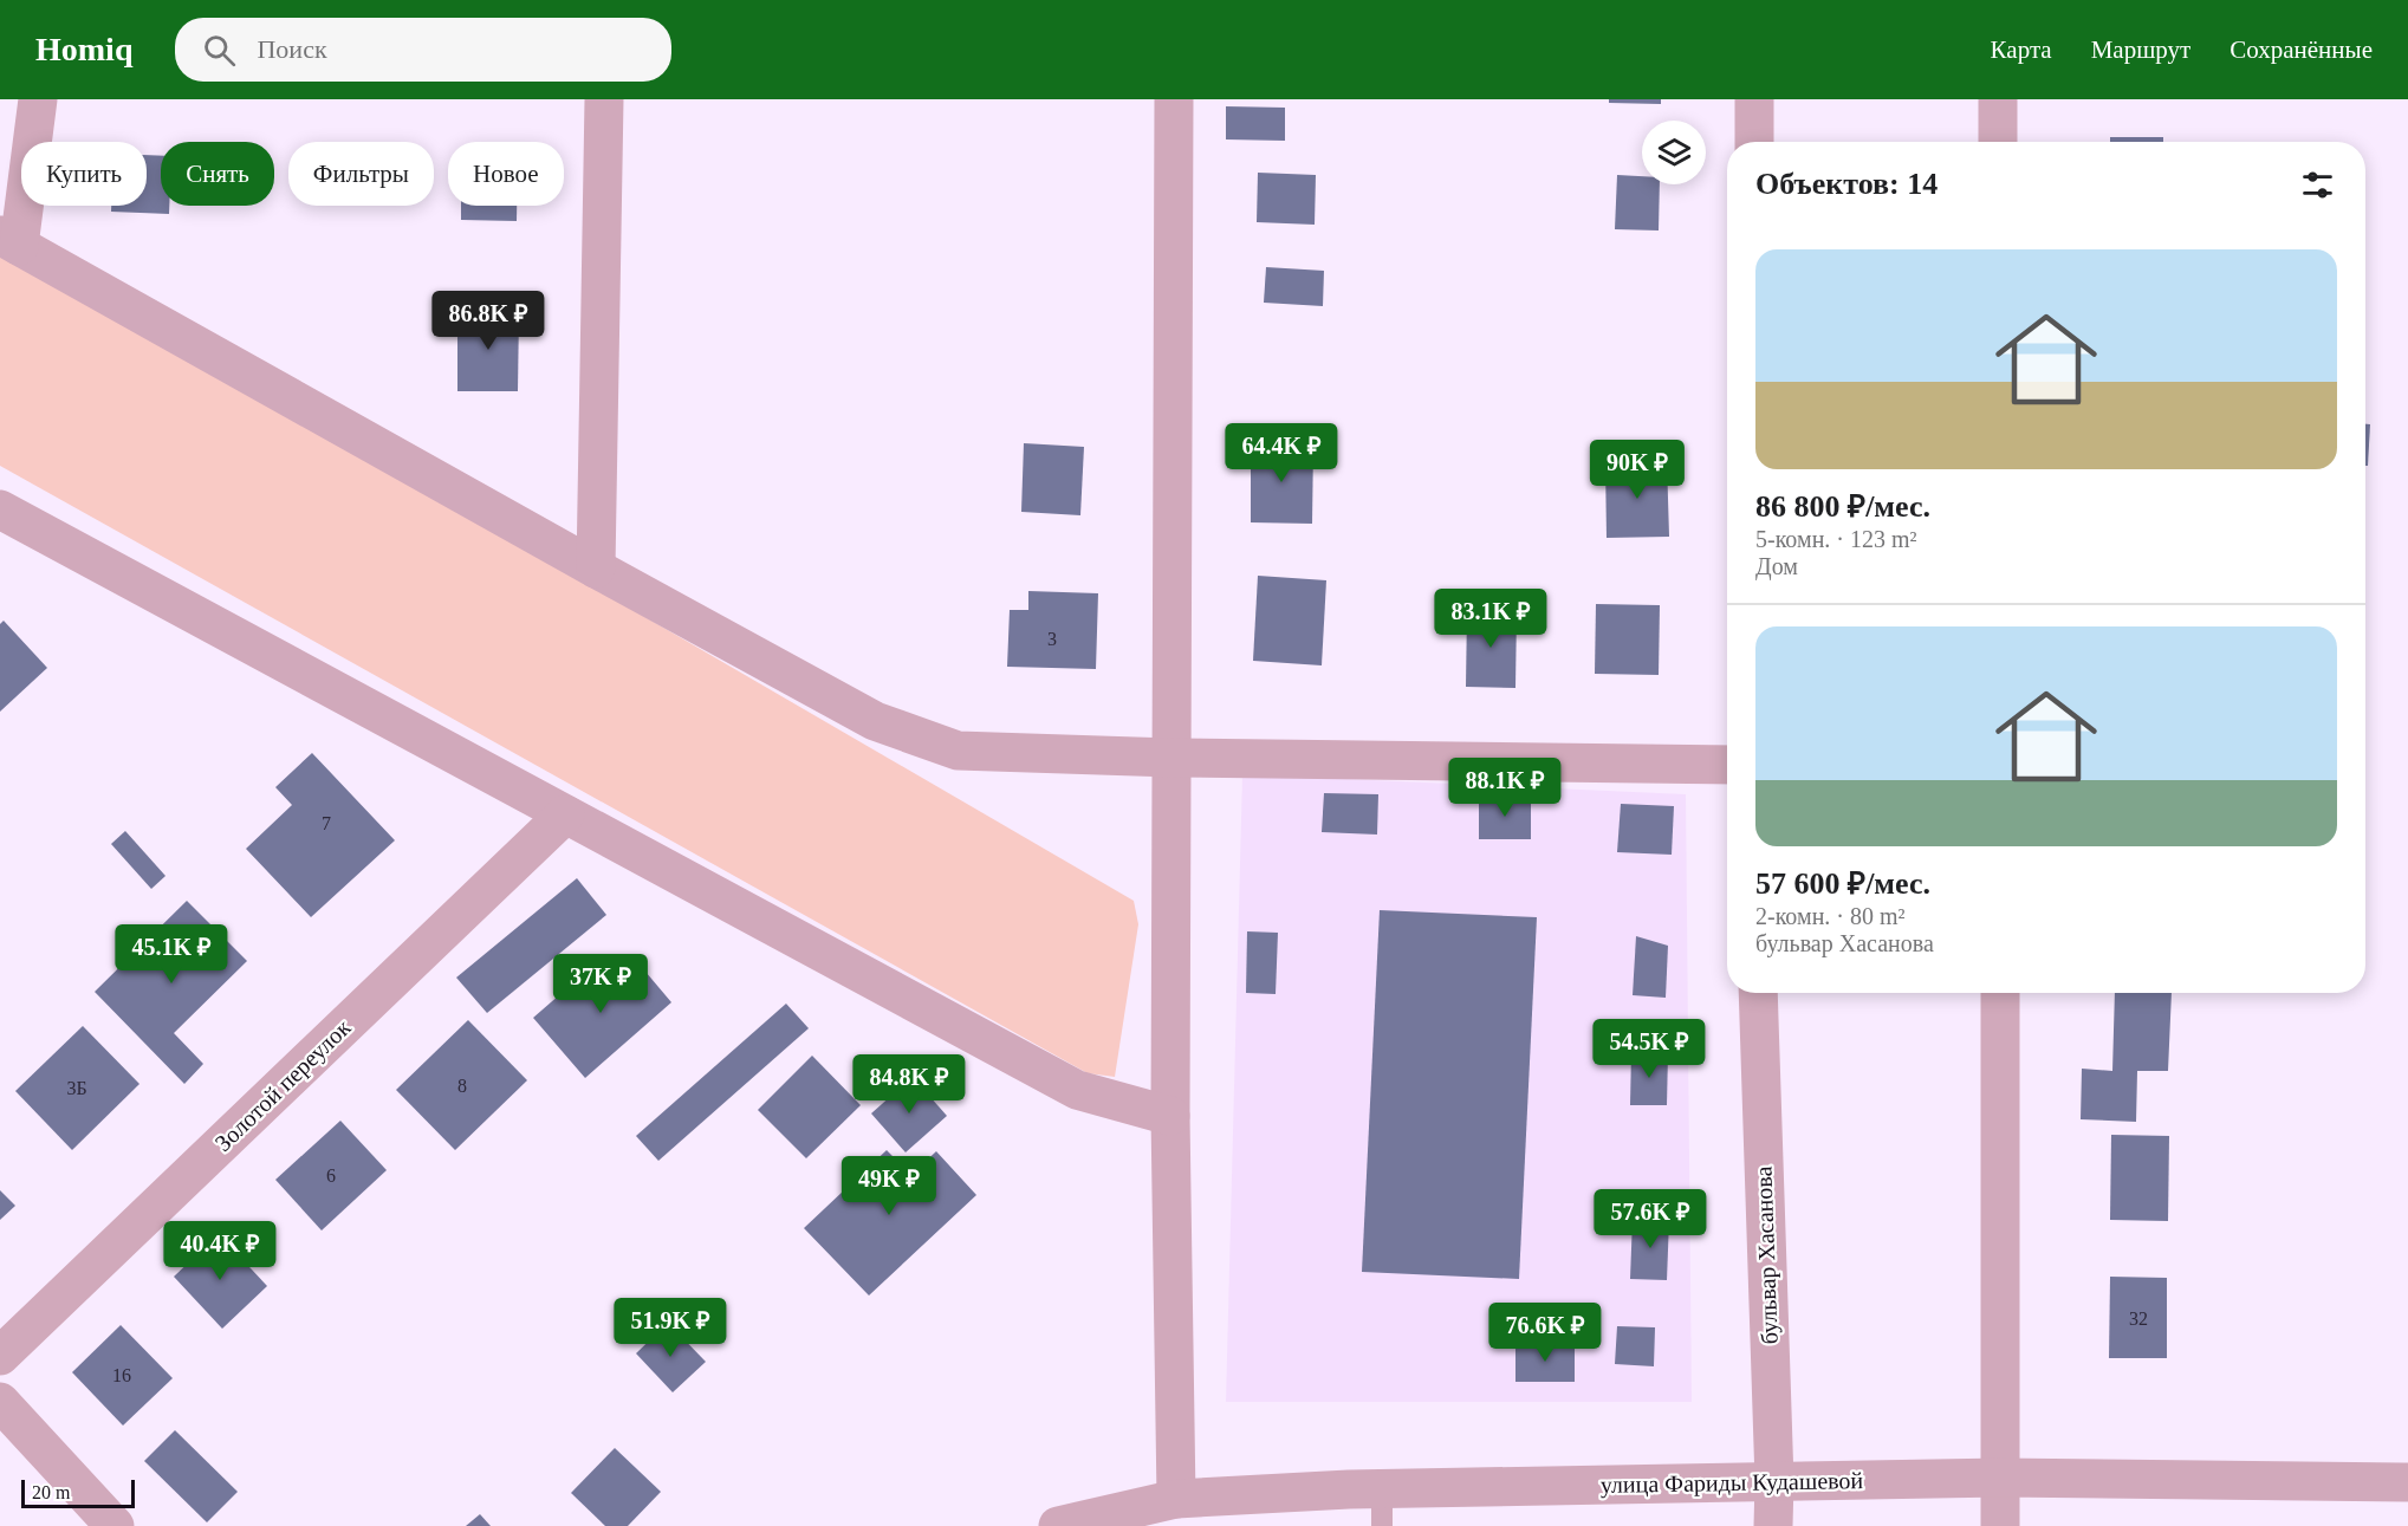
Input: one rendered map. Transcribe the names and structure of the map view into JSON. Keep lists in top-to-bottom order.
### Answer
{
  "streets": {
    "street": ["Золотой переулок", "бульвар Хасанова", "улица Фариды Кудашевой"]
  },
  "crossings": [
    ["бульвар Хасанова", "улица Фариды Кудашевой"]
  ],
  "house_numbers": [
    "3",
    "7",
    "8",
    "3Б",
    "6",
    "32",
    "16"
  ],
  "scale_bar": "20 m",
  "page": {
    "header": "Homiq",
    "search": "Поиск",
    "nav": ["Карта", "Маршрут", "Сохранённые"],
    "chip": [
      "Купить",
      "Снять",
      "Фильтры",
      "Новое"
    ],
    "heading": "Объектов: 14",
    "list": [
      {
        "name": "86 800 ₽/мес.",
        "note": "5-комн. · 123 m² · Дом"
      },
      {
        "name": "57 600 ₽/мес.",
        "note": "2-комн. · 80 m² · бульвар Хасанова"
      }
    ],
    "price": [
      "86.8K ₽",
      "64.4K ₽",
      "90K ₽",
      "83.1K ₽",
      "88.1K ₽",
      "45.1K ₽",
      "37K ₽",
      "54.5K ₽",
      "84.8K ₽",
      "49K ₽",
      "57.6K ₽",
      "40.4K ₽",
      "51.9K ₽",
      "76.6K ₽"
    ],
    "scale": "20 m"
  }
}
